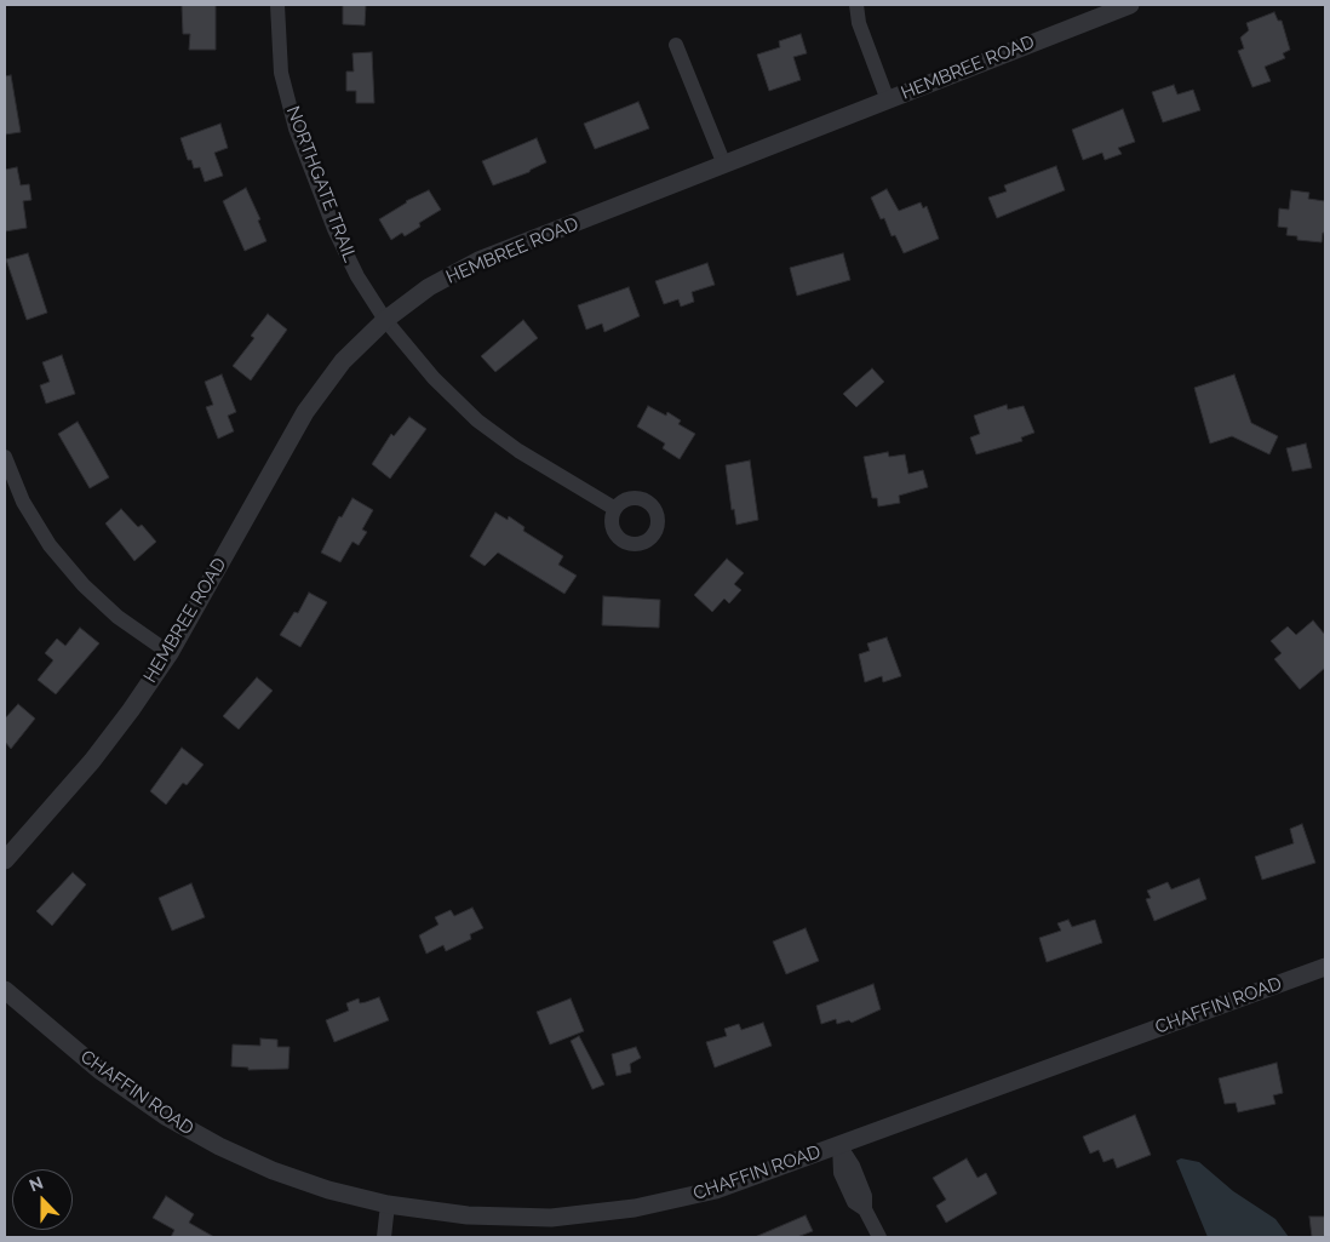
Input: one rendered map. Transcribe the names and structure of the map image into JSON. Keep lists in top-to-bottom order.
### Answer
{
  "streets": {
    "street": ["HEMBREE ROAD", "NORTHGATE TRAIL", "CHAFFIN ROAD"]
  },
  "crossings": [
    ["HEMBREE ROAD", "NORTHGATE TRAIL"]
  ],
  "north": "top"
}
